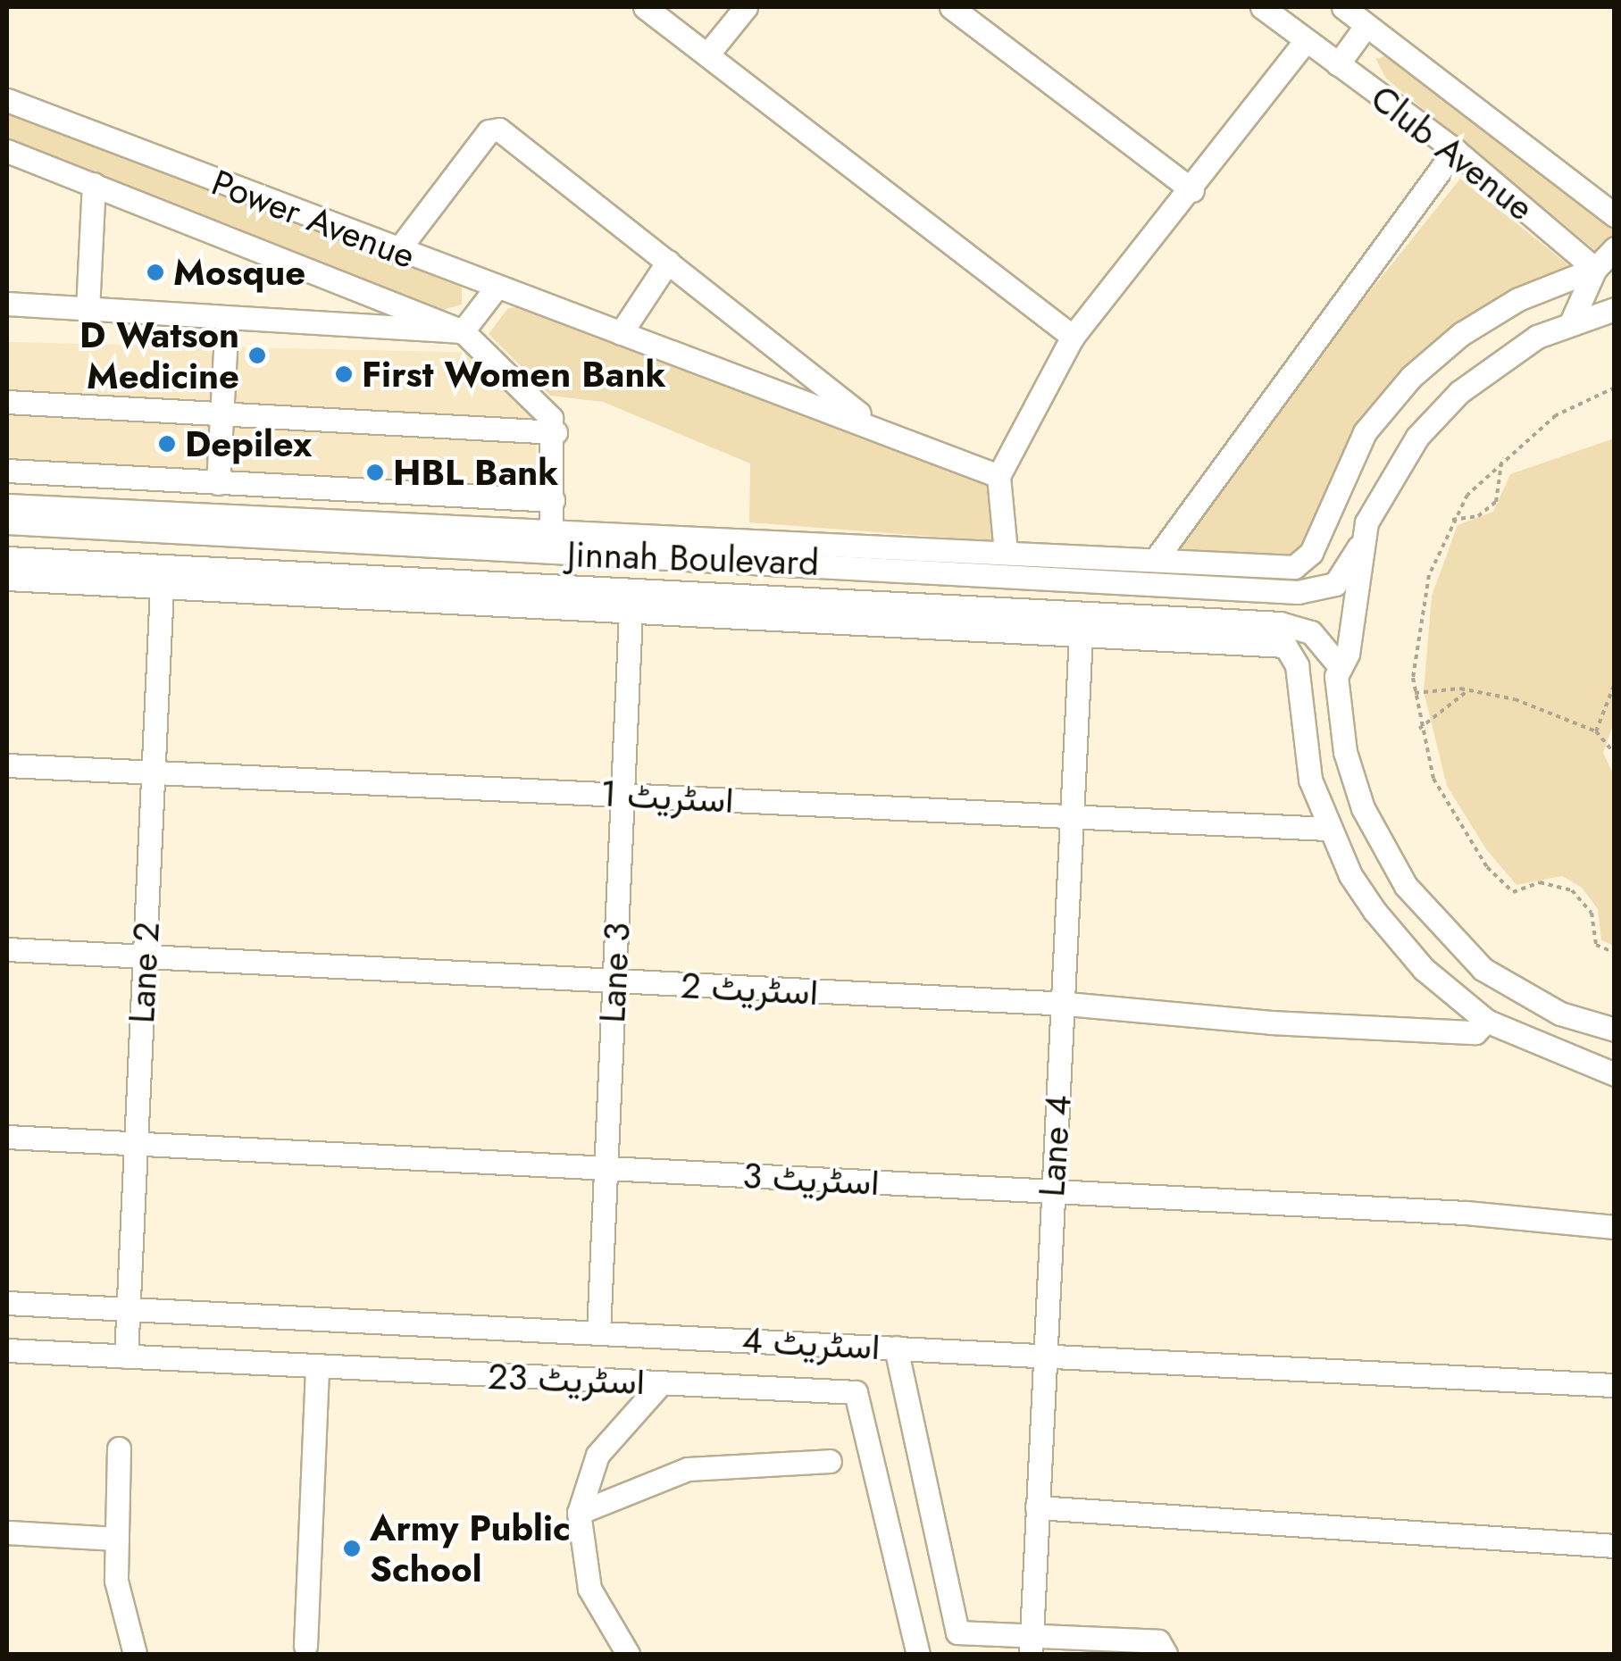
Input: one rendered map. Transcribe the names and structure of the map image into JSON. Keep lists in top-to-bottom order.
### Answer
{
  "streets": {
    "street": [
      "Club Avenue",
      "Power Avenue",
      "Jinnah Boulevard",
      "اسٹریٹ 1",
      "Lane 2",
      "Lane 3",
      "اسٹریٹ 2",
      "Lane 4",
      "اسٹریٹ 3",
      "اسٹریٹ 4",
      "اسٹریٹ 23"
    ]
  },
  "crossings": [
    ["اسٹریٹ 1", "Lane 2"],
    ["اسٹریٹ 1", "Lane 3"],
    ["اسٹریٹ 1", "Lane 4"],
    ["Lane 2", "اسٹریٹ 2"],
    ["Lane 2", "اسٹریٹ 3"],
    ["Lane 2", "اسٹریٹ 4"],
    ["Lane 2", "اسٹریٹ 23"],
    ["Lane 3", "اسٹریٹ 2"],
    ["Lane 3", "اسٹریٹ 3"],
    ["Lane 3", "اسٹریٹ 4"],
    ["اسٹریٹ 2", "Lane 4"],
    ["Lane 4", "اسٹریٹ 3"],
    ["Lane 4", "اسٹریٹ 4"]
  ],
  "places": [
    "Mosque",
    "D Watson Medicine",
    "First Women Bank",
    "Depilex",
    "HBL Bank",
    "Army Public School"
  ]
}
